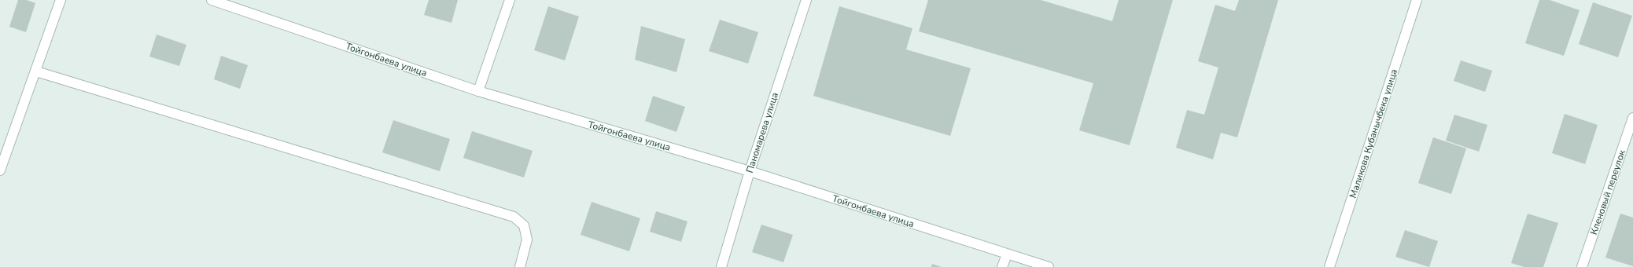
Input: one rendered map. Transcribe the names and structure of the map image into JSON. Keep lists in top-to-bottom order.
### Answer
{
  "streets": {
    "street": [
      "Тойгонбаева улица",
      "Паномарева улица",
      "Маликова Кубанычбека улица",
      "Кленовый переулок"
    ]
  },
  "crossings": [
    ["Тойгонбаева улица", "Паномарева улица"]
  ]
}
